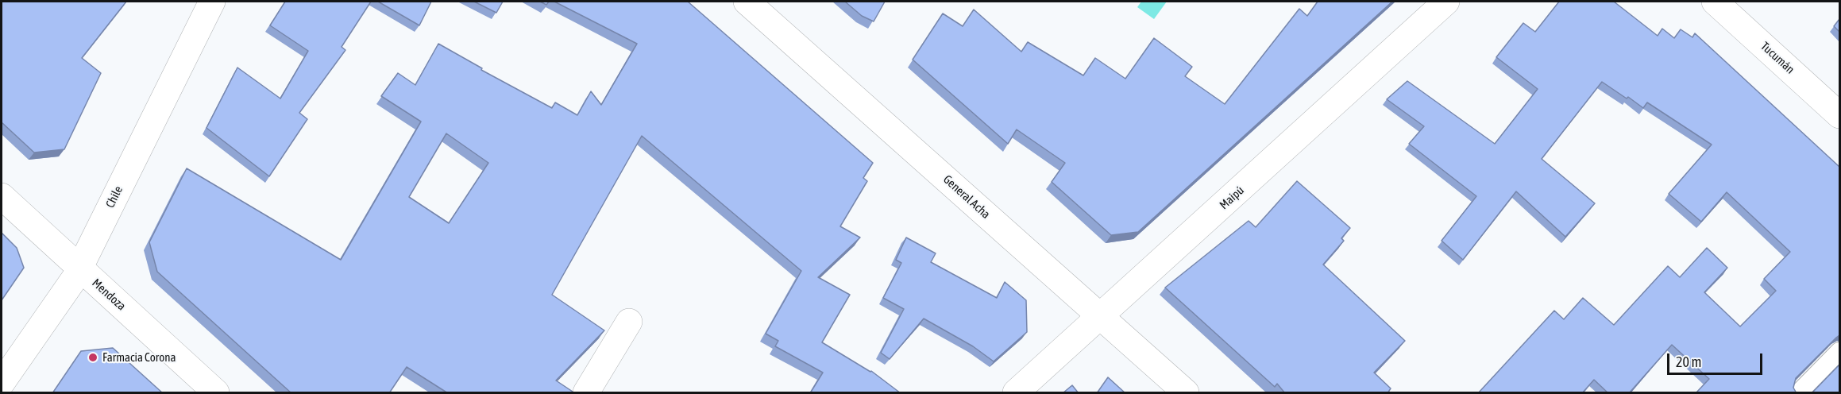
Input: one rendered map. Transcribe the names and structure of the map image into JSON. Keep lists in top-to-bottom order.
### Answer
{
  "streets": {
    "street": [
      "Tucumán",
      "Chile",
      "General Acha",
      "Maipú",
      "Mendoza"
    ]
  },
  "crossings": [
    ["Chile", "Mendoza"],
    ["General Acha", "Maipú"]
  ],
  "places": ["Farmacia Corona"],
  "scale_bar": "20 m"
}
